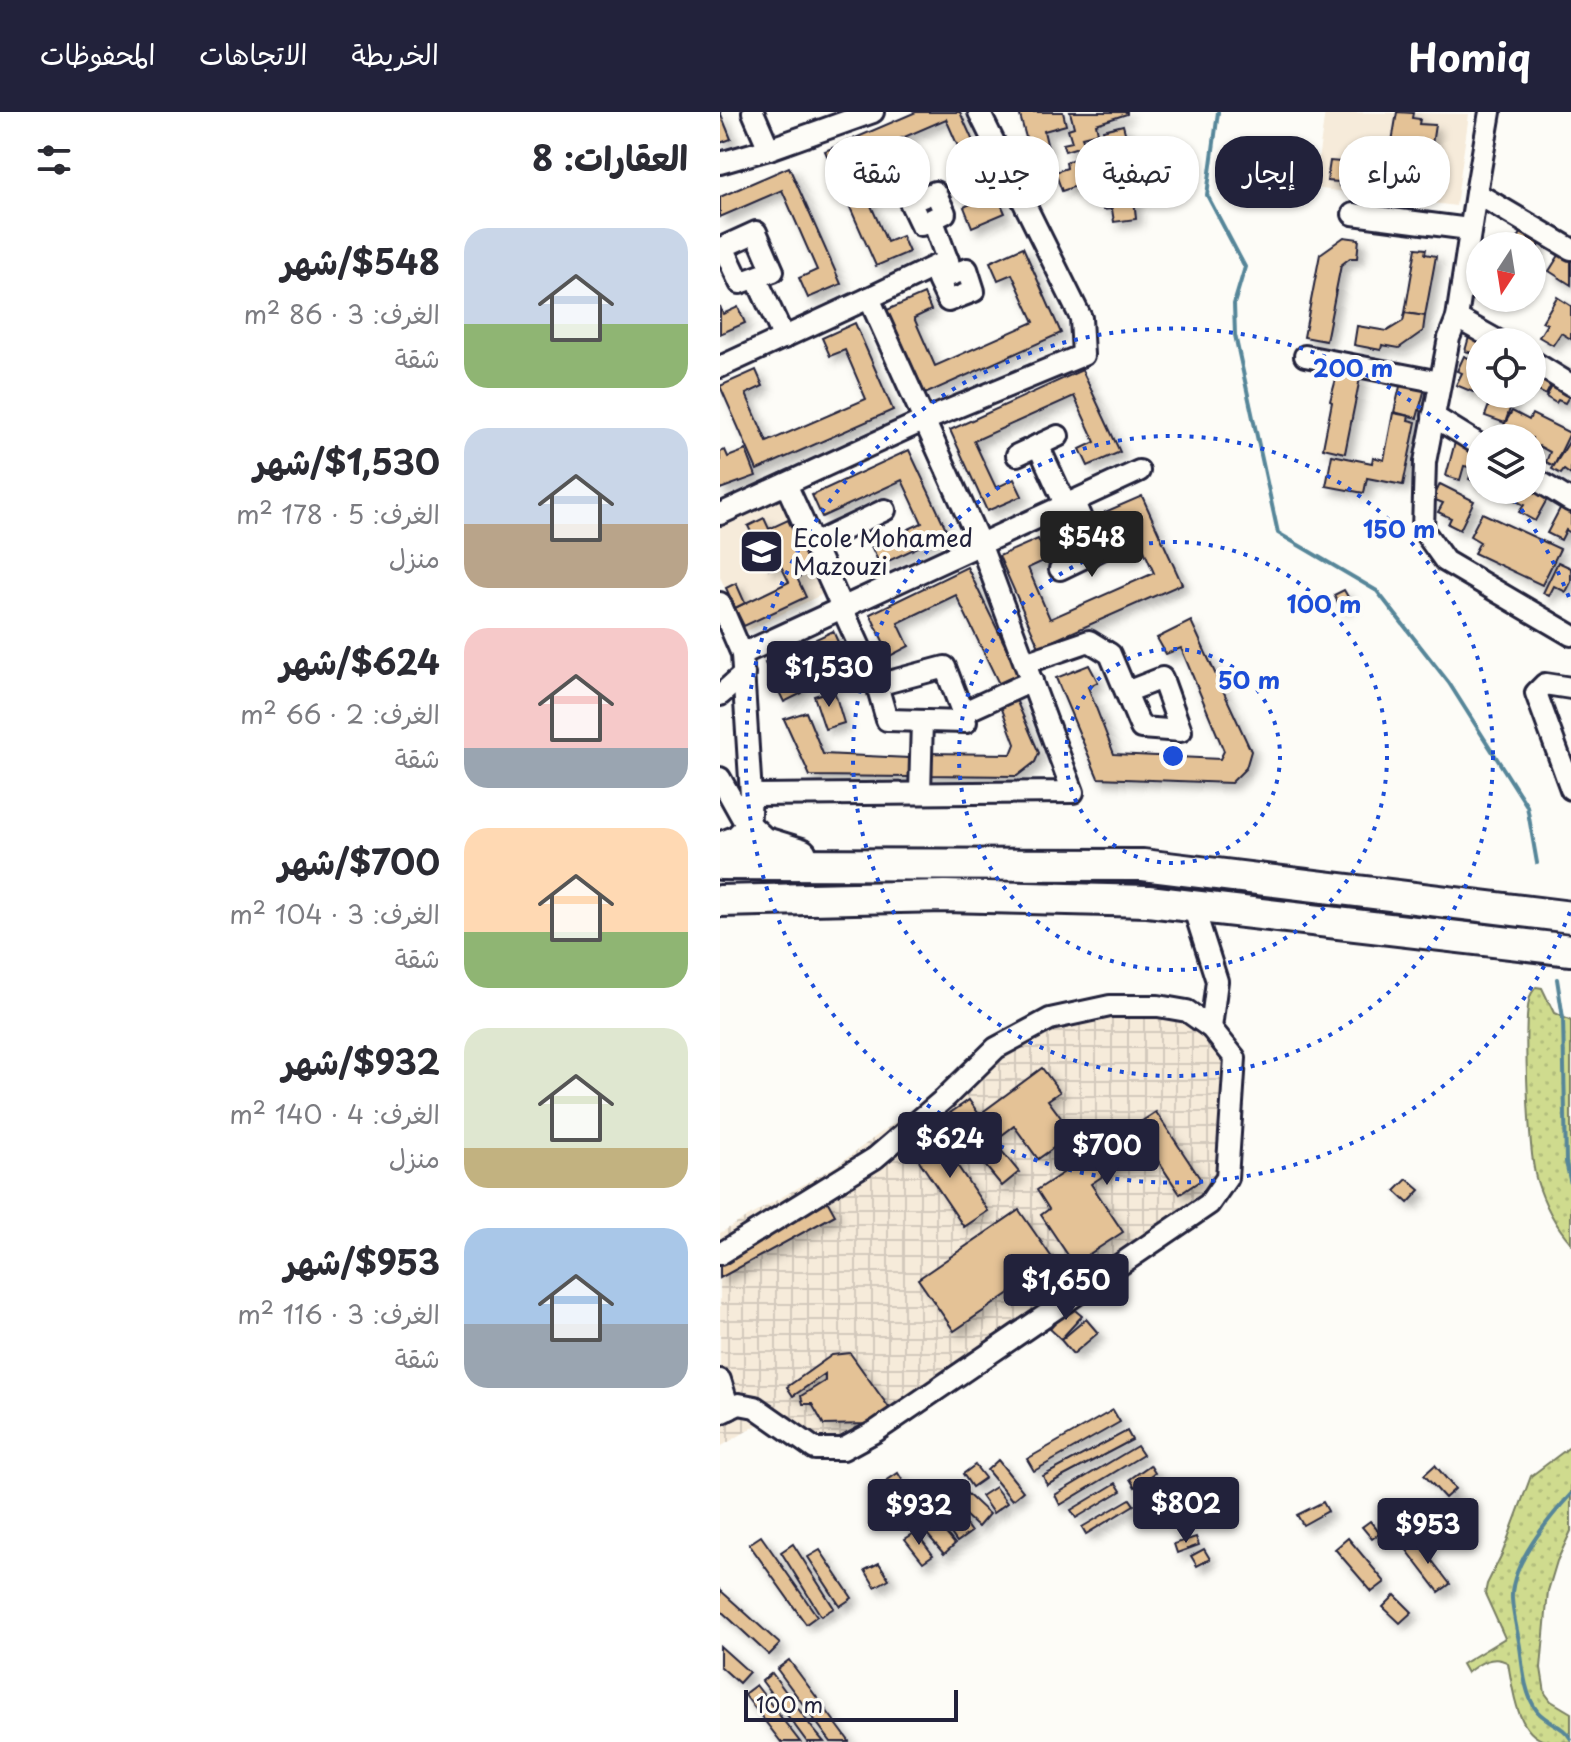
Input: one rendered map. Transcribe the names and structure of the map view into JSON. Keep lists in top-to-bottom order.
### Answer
{
  "places": {
    "school or university": ["Ecole Mohamed Mazouzi"]
  },
  "scale_bar": "100 m",
  "north": "bottom",
  "page": {
    "header": "Homiq",
    "nav": ["الخريطة", "الاتجاهات", "المحفوظات"],
    "heading": "العقارات: 8",
    "chip": [
      "شراء",
      "إيجار",
      "تصفية",
      "جديد",
      "شقة"
    ],
    "list": [
      {
        "name": "$548/شهر",
        "note": "الغرف: 3 · 86 m² · شقة"
      },
      {
        "name": "$1,530/شهر",
        "note": "الغرف: 5 · 178 m² · منزل"
      },
      {
        "name": "$624/شهر",
        "note": "الغرف: 2 · 66 m² · شقة"
      },
      {
        "name": "$700/شهر",
        "note": "الغرف: 3 · 104 m² · شقة"
      },
      {
        "name": "$932/شهر",
        "note": "الغرف: 4 · 140 m² · منزل"
      },
      {
        "name": "$953/شهر",
        "note": "الغرف: 3 · 116 m² · شقة"
      }
    ],
    "price": [
      "$548",
      "$1,530",
      "$624",
      "$700",
      "$1,650",
      "$802",
      "$932",
      "$953"
    ],
    "scale": "100 m"
  },
  "rings": [
    "200 m",
    "150 m",
    "100 m",
    "50 m"
  ]
}
